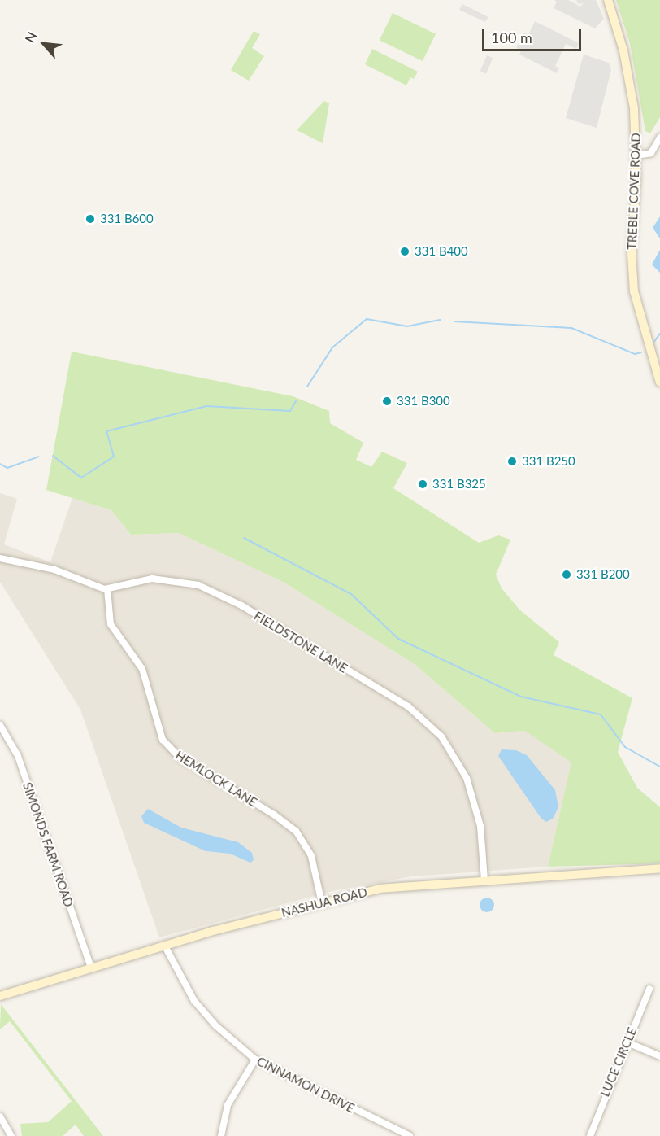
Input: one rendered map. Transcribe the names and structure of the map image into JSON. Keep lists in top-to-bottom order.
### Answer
{
  "streets": {
    "main road": ["TREBLE COVE ROAD", "NASHUA ROAD"],
    "street": [
      "FIELDSTONE LANE",
      "HEMLOCK LANE",
      "SIMONDS FARM ROAD",
      "LUCE CIRCLE",
      "CINNAMON DRIVE"
    ]
  },
  "crossings": [
    ["FIELDSTONE LANE", "HEMLOCK LANE"],
    ["FIELDSTONE LANE", "NASHUA ROAD"],
    ["HEMLOCK LANE", "NASHUA ROAD"],
    ["SIMONDS FARM ROAD", "NASHUA ROAD"],
    ["NASHUA ROAD", "CINNAMON DRIVE"]
  ],
  "places": [
    "331 B600",
    "331 B400",
    "331 B300",
    "331 B250",
    "331 B325",
    "331 B200"
  ],
  "scale_bar": "100 m",
  "north": "top left"
}
